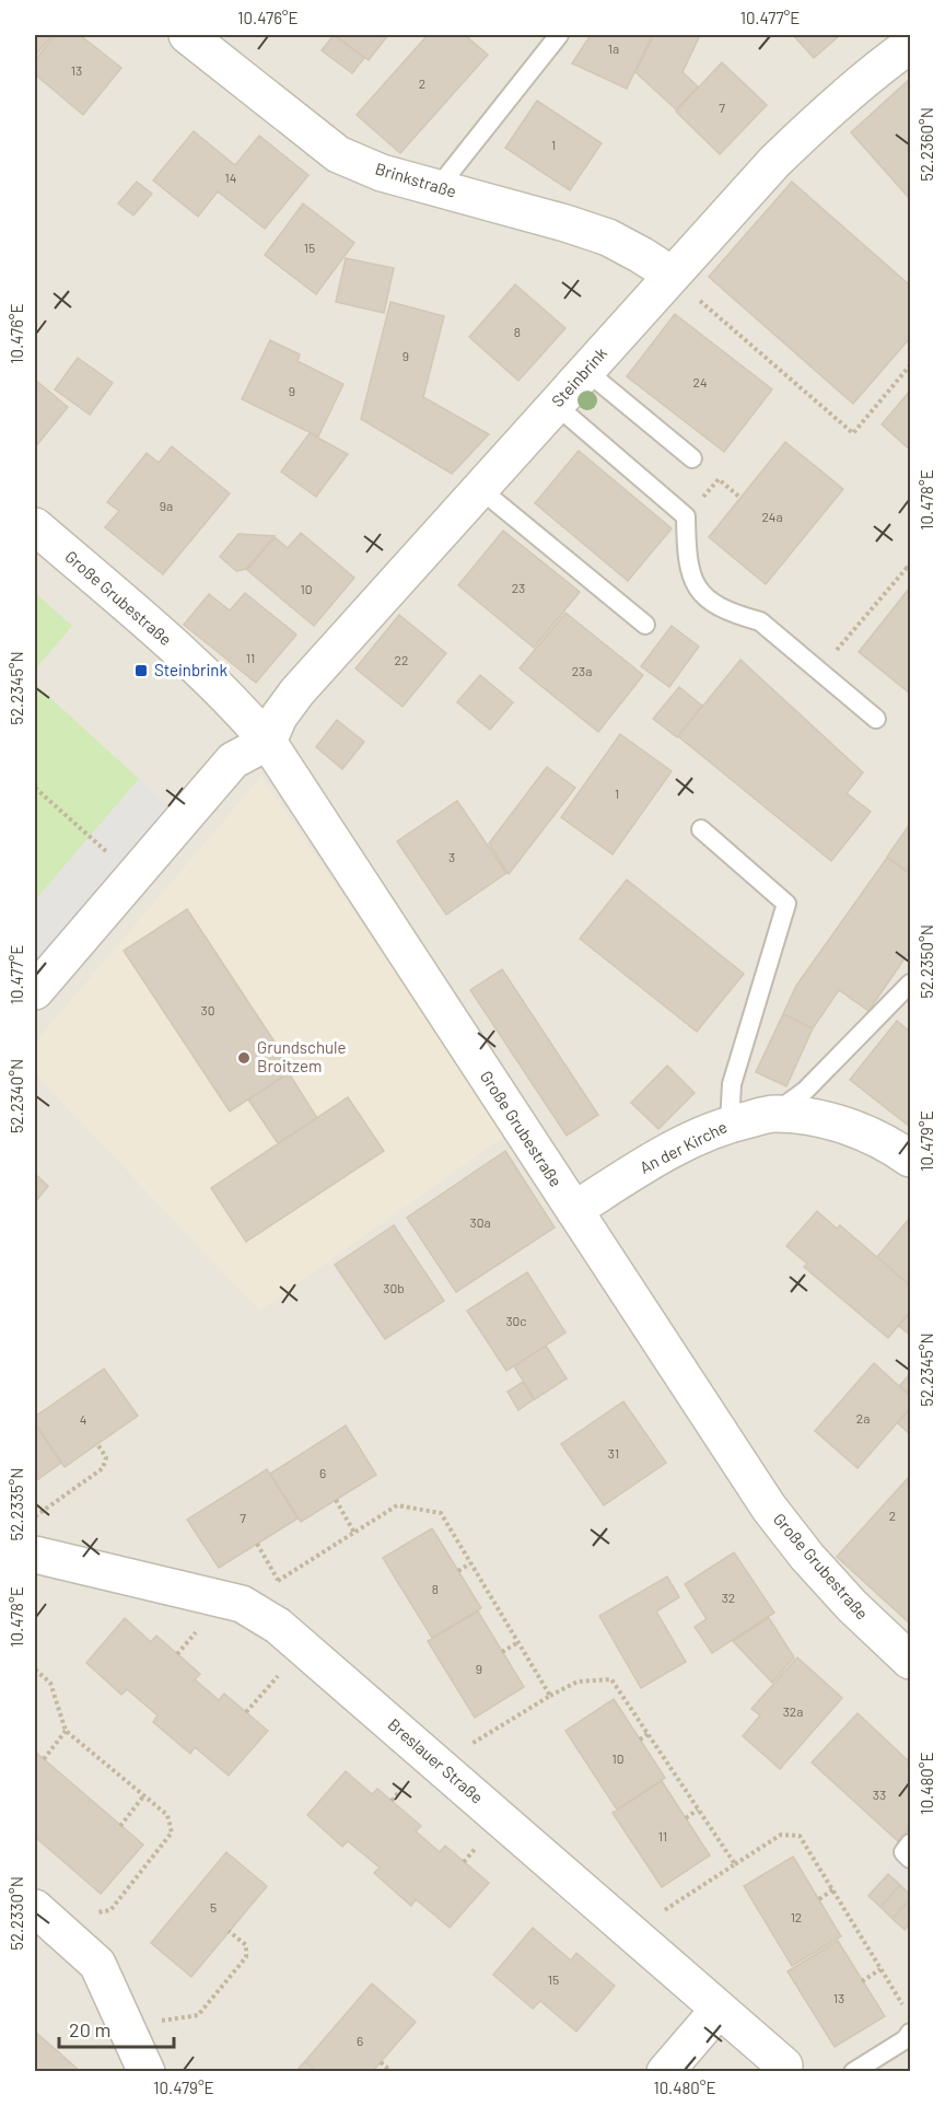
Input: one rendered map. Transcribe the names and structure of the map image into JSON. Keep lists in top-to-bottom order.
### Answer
{
  "streets": {
    "street": [
      "Brinkstraße",
      "Steinbrink",
      "Große Grubestraße",
      "An der Kirche",
      "Breslauer Straße"
    ]
  },
  "crossings": [
    ["Brinkstraße", "Steinbrink"],
    ["Steinbrink", "Große Grubestraße"],
    ["Große Grubestraße", "An der Kirche"]
  ],
  "places": {
    "transit": ["Steinbrink"],
    "other": ["Grundschule Broitzem"]
  },
  "house_numbers": [
    "1a",
    "13",
    "2",
    "7",
    "1",
    "14",
    "15",
    "8",
    "9",
    "24",
    "9",
    "9a",
    "24a",
    "23",
    "10",
    "11",
    "22",
    "23a",
    "1",
    "3",
    "30",
    "30a",
    "30b",
    "30c",
    "2a",
    "4",
    "31",
    "6",
    "2",
    "7",
    "8",
    "32",
    "9",
    "32a",
    "10",
    "33",
    "11",
    "5",
    "12",
    "15",
    "13",
    "6"
  ],
  "scale_bar": "20 m",
  "coordinates": [
    "10.476°E",
    "10.477°E",
    "52.2360°N",
    "10.478°E",
    "52.2345°N",
    "52.2350°N",
    "52.2340°N",
    "10.479°E",
    "52.2335°N",
    "10.480°E",
    "52.2330°N"
  ]
}
